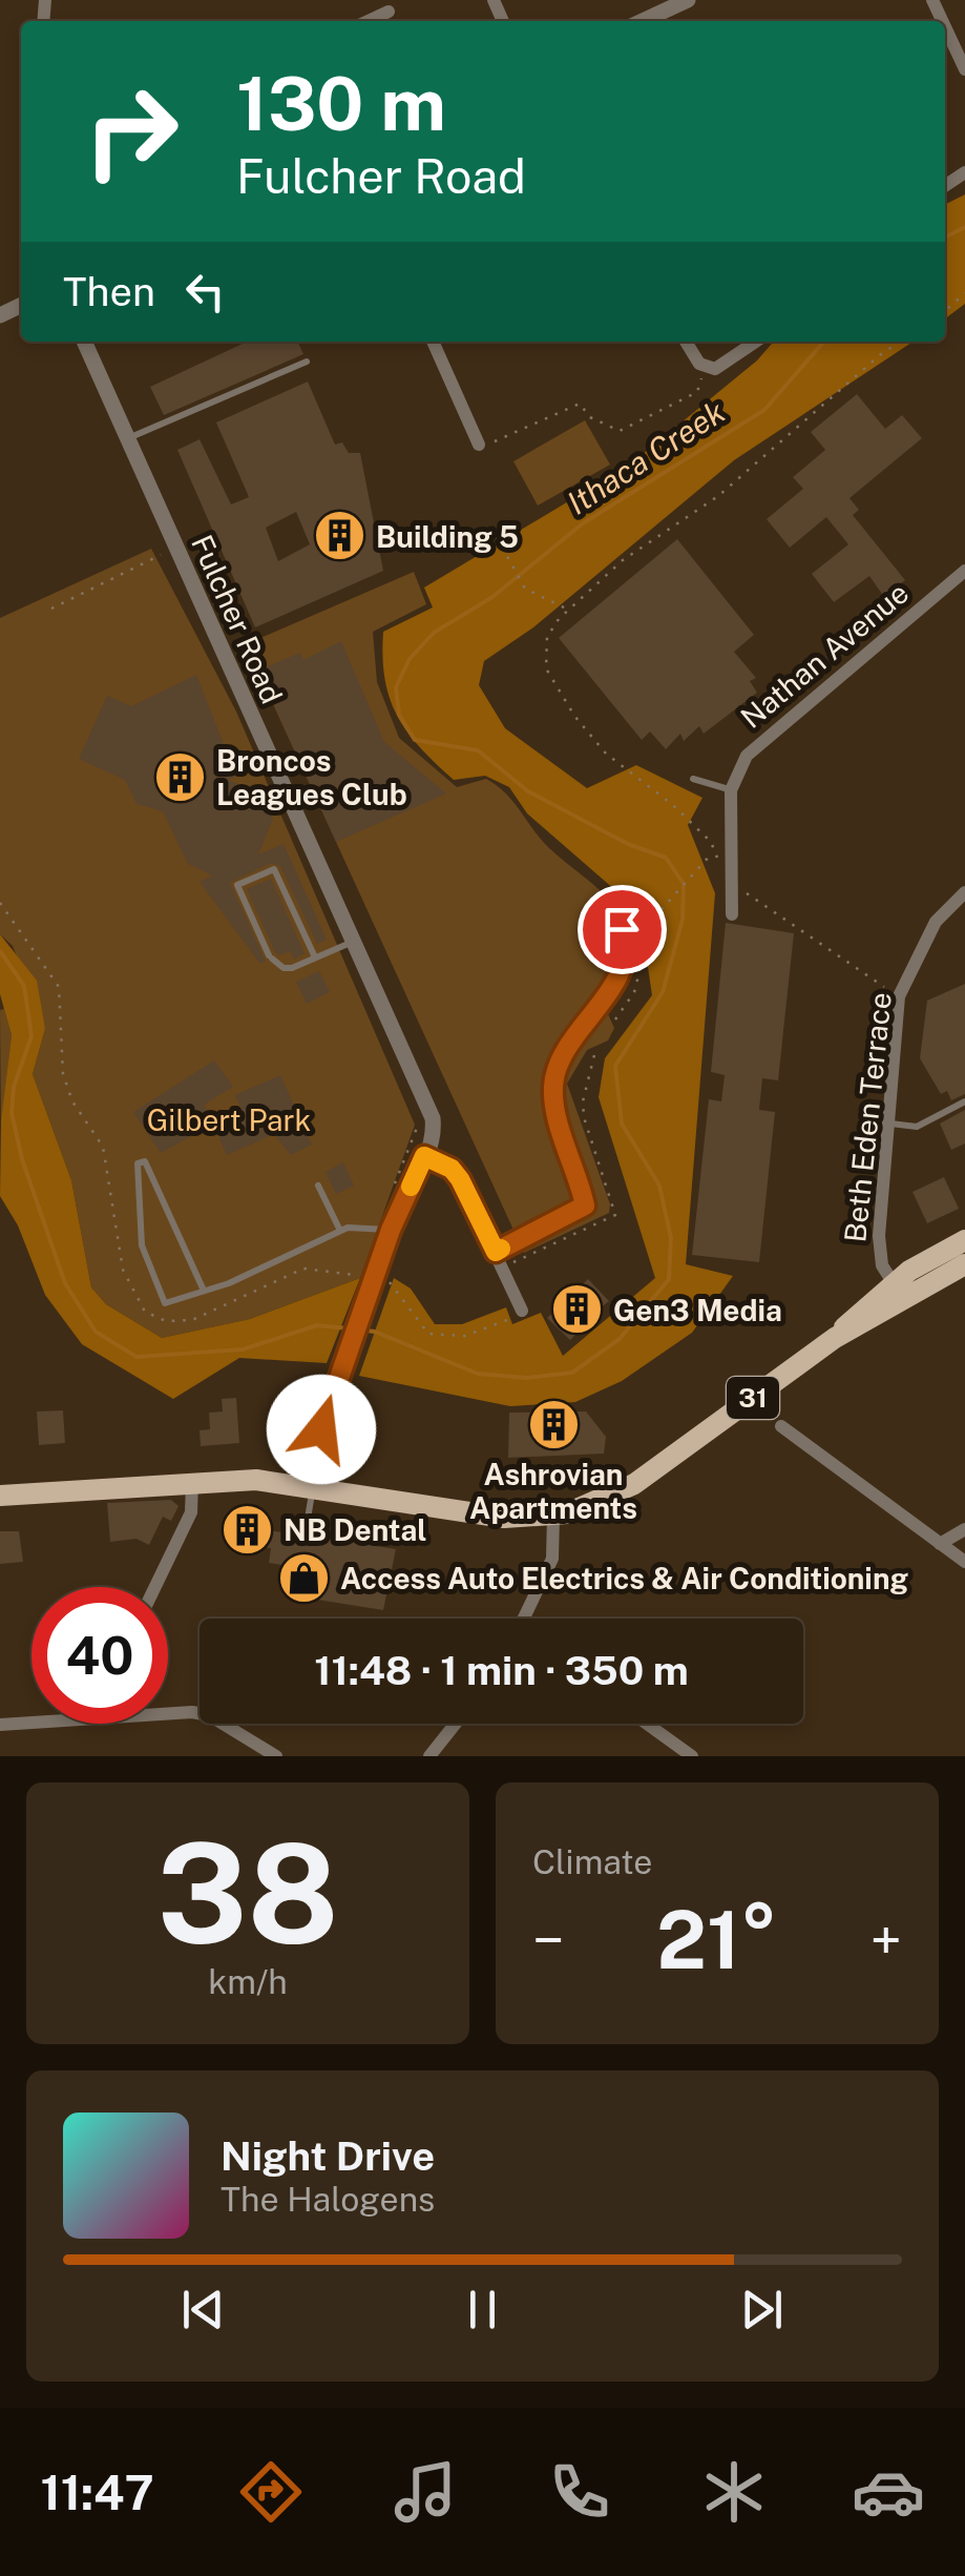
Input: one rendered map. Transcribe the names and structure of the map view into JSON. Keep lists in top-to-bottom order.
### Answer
{
  "streets": {
    "main road": ["31"],
    "street": ["Fulcher Road", "Nathan Avenue", "Beth Eden Terrace"]
  },
  "crossings": [
    ["Fulcher Road", "31"],
    ["Beth Eden Terrace", "31"]
  ],
  "water": ["Ithaca Creek"],
  "parks": ["Gilbert Park"],
  "places": {
    "building": [
      "Building 5",
      "Broncos Leagues Club",
      "Gen3 Media",
      "Ashrovian Apartments",
      "NB Dental"
    ],
    "shop": ["Access Auto Electrics & Air Conditioning"]
  },
  "page": {
    "turn": ["130 m", "Fulcher Road"],
    "then": "Then",
    "limit": "40",
    "trip": "11:48 · 1 min · 350 m",
    "tile": [
      ["38", "km/h"],
      "Climate"
    ],
    "heat": ["−", "21°", "+"],
    "song": ["Night Drive", "The Halogens"],
    "tabs": "11:47"
  }
}
